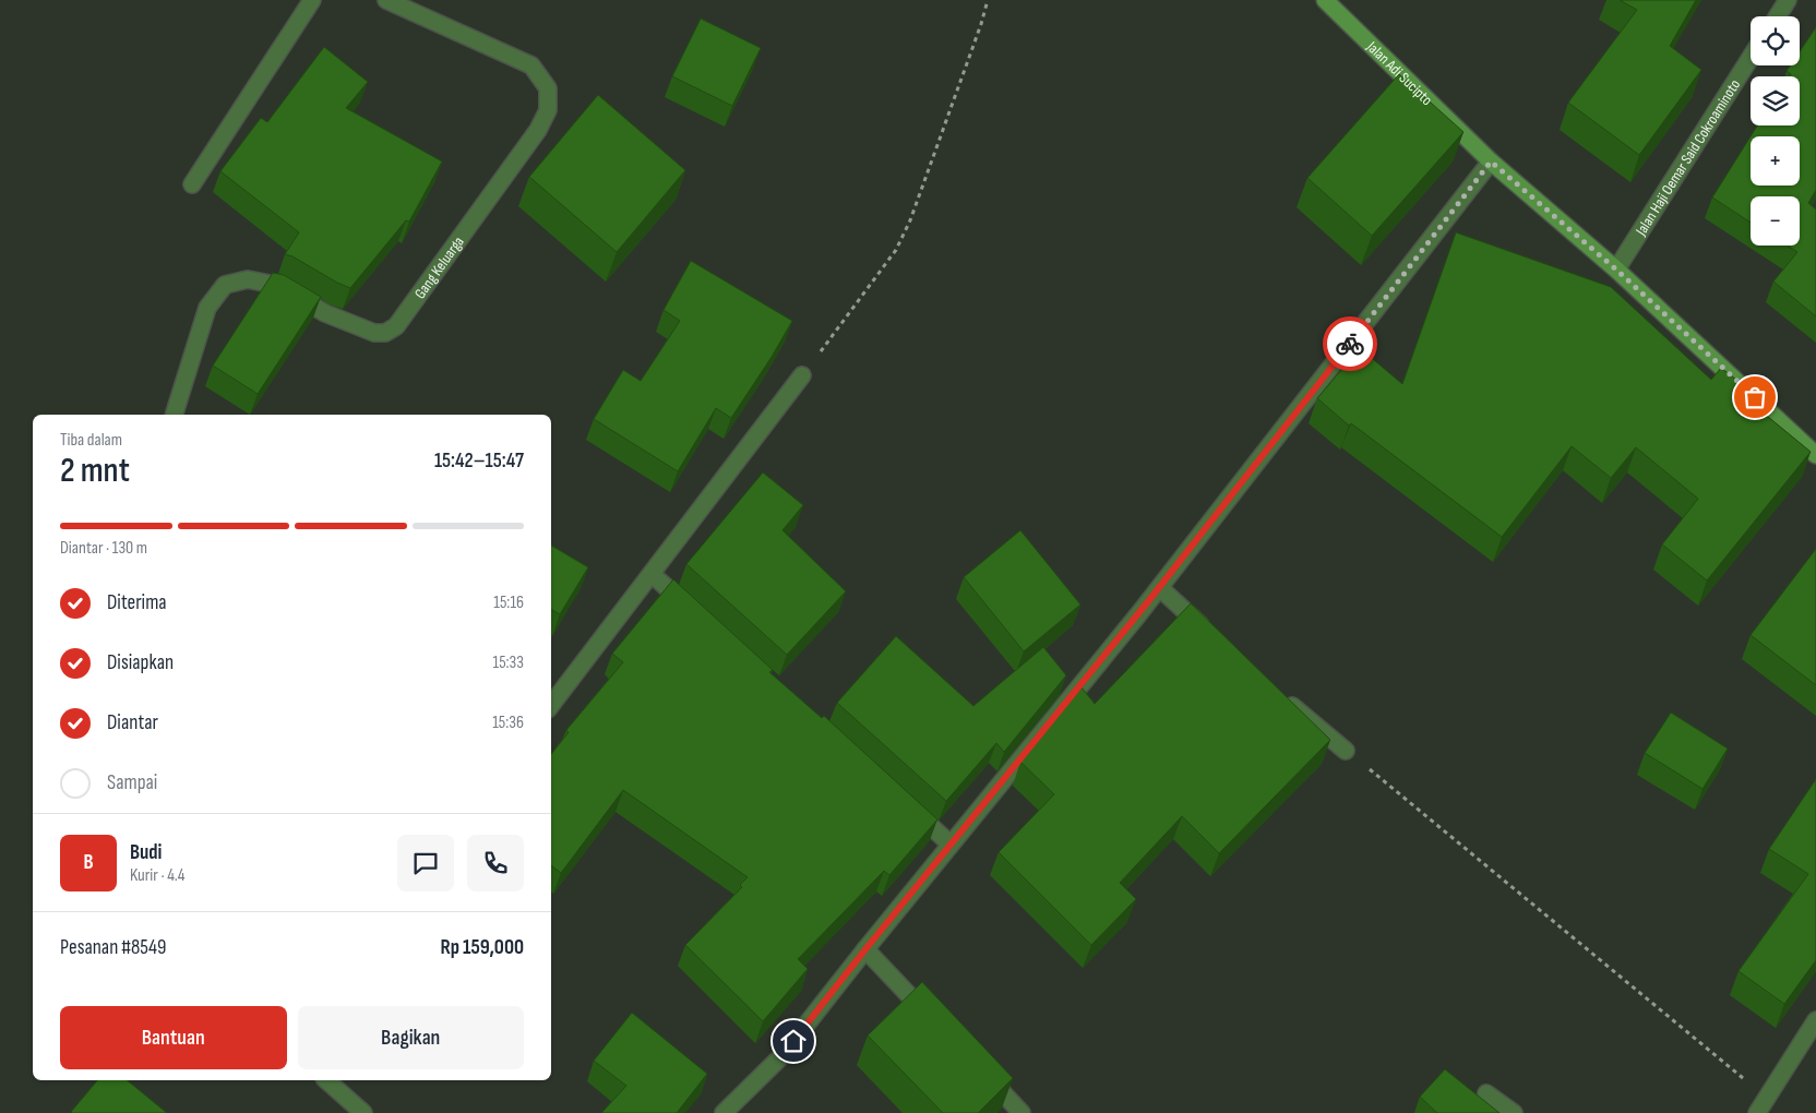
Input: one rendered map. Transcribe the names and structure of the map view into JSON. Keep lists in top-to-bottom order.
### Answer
{
  "streets": {
    "street": ["Jalan Adi Sucipto", "Jalan Haji Oemar Said Cokroaminoto", "Gang Keluarga"]
  },
  "crossings": [
    ["Jalan Adi Sucipto", "Jalan Haji Oemar Said Cokroaminoto"]
  ],
  "page": {
    "map_buttons": ["+", "−"],
    "heading": ["2 mnt", "Tiba dalam", "15:42–15:47"],
    "panel": [
      "Budi",
      "Kurir · 4.4",
      "Pesanan #8549",
      "Rp 159,000"
    ],
    "bar": "Diantar · 130 m",
    "list": [
      ["Diterima", "15:16"],
      ["Disiapkan", "15:33"],
      ["Diantar", "15:36"],
      "Sampai"
    ],
    "round": "B",
    "buttons": ["Bantuan", "Bagikan"]
  }
}
